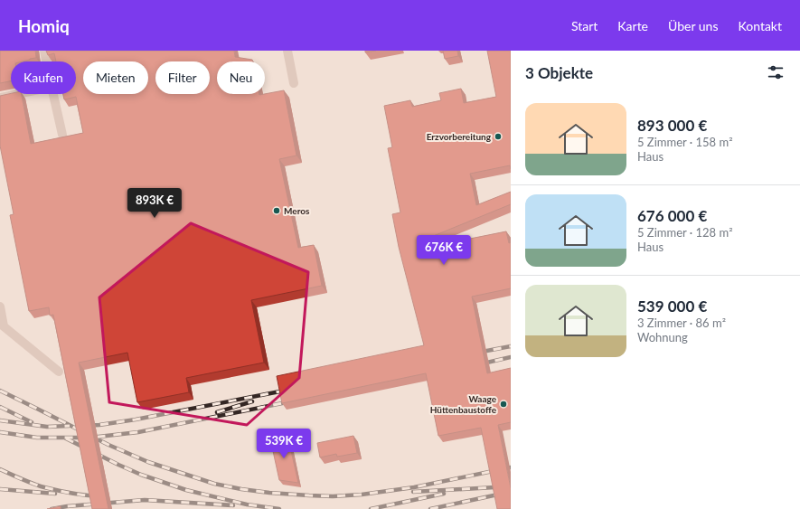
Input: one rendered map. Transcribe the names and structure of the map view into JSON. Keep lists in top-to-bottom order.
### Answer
{
  "places": ["Erzvorbereitung", "Meros", "Waage Hüttenbaustoffe"],
  "page": {
    "header": "Homiq",
    "nav": [
      "Start",
      "Karte",
      "Über uns",
      "Kontakt"
    ],
    "heading": "3 Objekte",
    "chip": [
      "Kaufen",
      "Mieten",
      "Filter",
      "Neu"
    ],
    "list": [
      {
        "name": "893 000 €",
        "note": "5 Zimmer · 158 m² · Haus"
      },
      {
        "name": "676 000 €",
        "note": "5 Zimmer · 128 m² · Haus"
      },
      {
        "name": "539 000 €",
        "note": "3 Zimmer · 86 m² · Wohnung"
      }
    ],
    "price": ["893K €", "676K €", "539K €"]
  }
}
